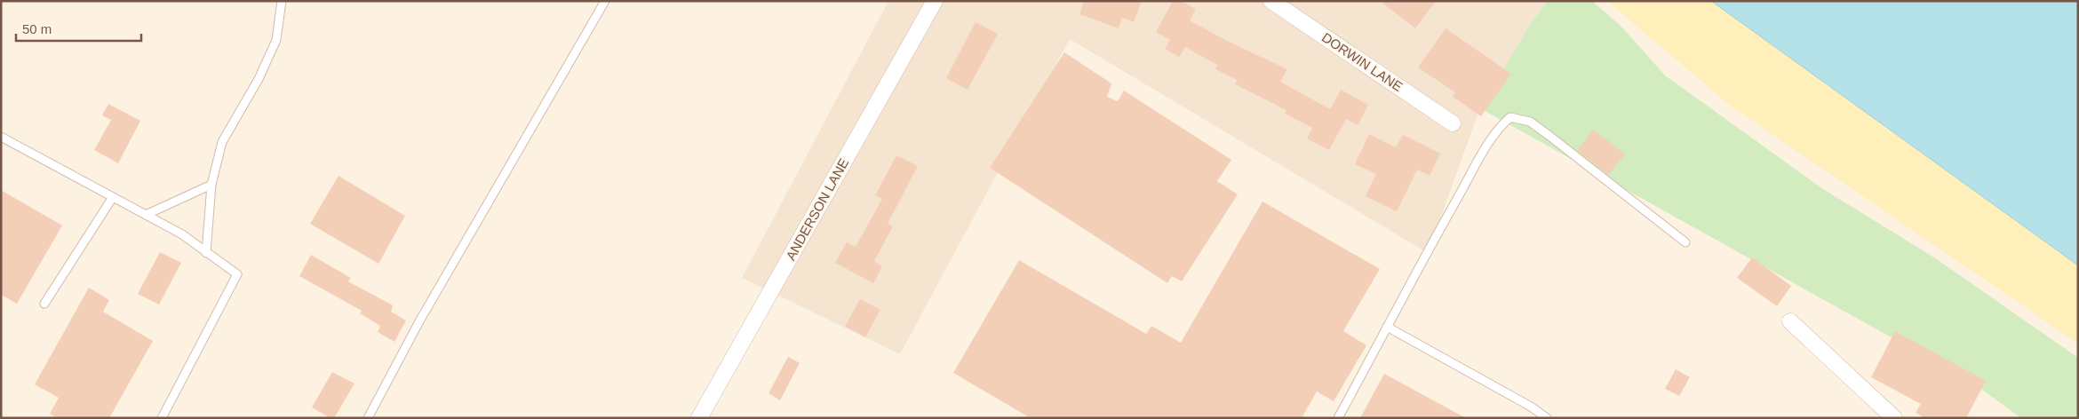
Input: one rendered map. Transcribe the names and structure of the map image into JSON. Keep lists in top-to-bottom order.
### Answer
{
  "streets": {
    "street": ["DORWIN LANE", "ANDERSON LANE"]
  },
  "scale_bar": "50 m"
}
